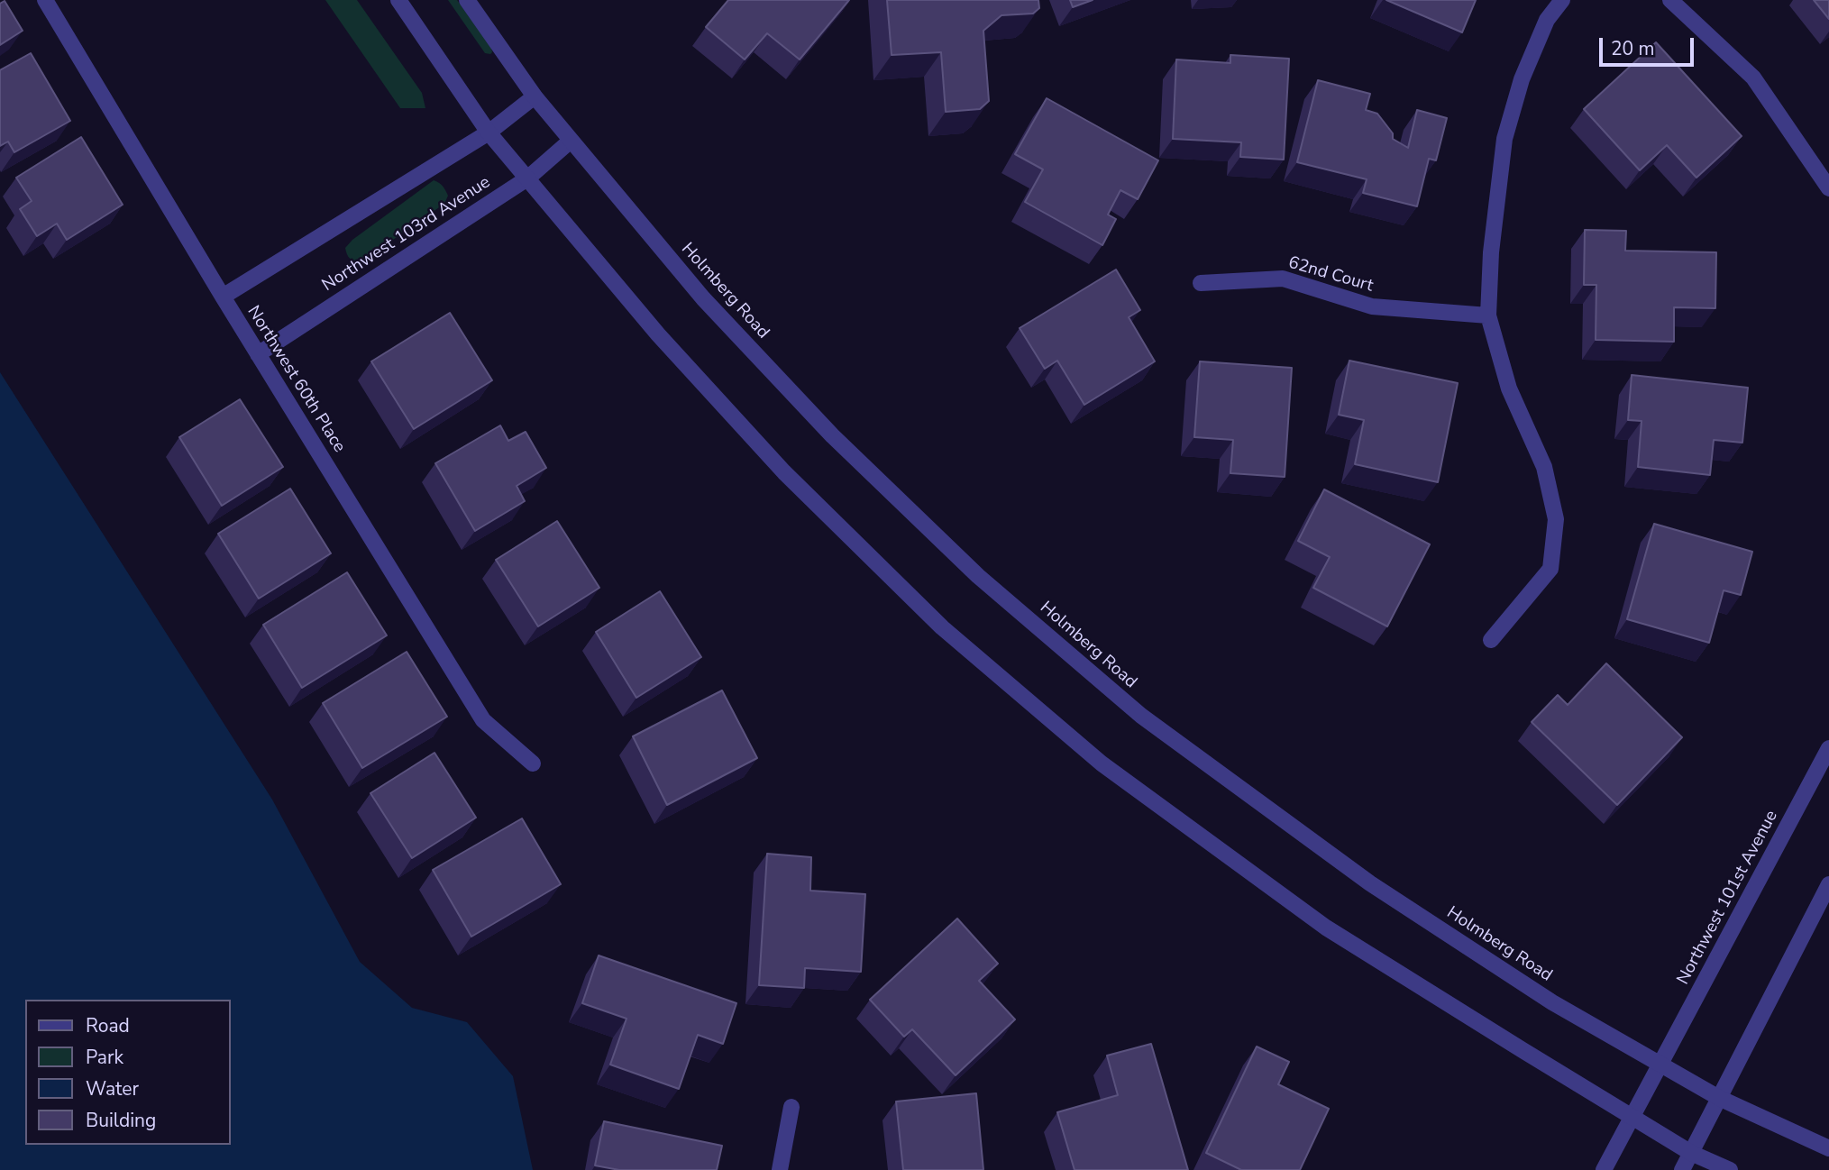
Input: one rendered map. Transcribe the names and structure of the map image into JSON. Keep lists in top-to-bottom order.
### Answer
{
  "streets": {
    "street": [
      "Northwest 103rd Avenue",
      "62nd Court",
      "Holmberg Road",
      "Northwest 60th Place",
      "Northwest 101st Avenue"
    ]
  },
  "crossings": [
    ["Northwest 103rd Avenue", "Holmberg Road"],
    ["Northwest 103rd Avenue", "Northwest 60th Place"],
    ["Holmberg Road", "Northwest 101st Avenue"]
  ],
  "legend": [
    "Road",
    "Park",
    "Water",
    "Building"
  ],
  "scale_bar": "20 m"
}
